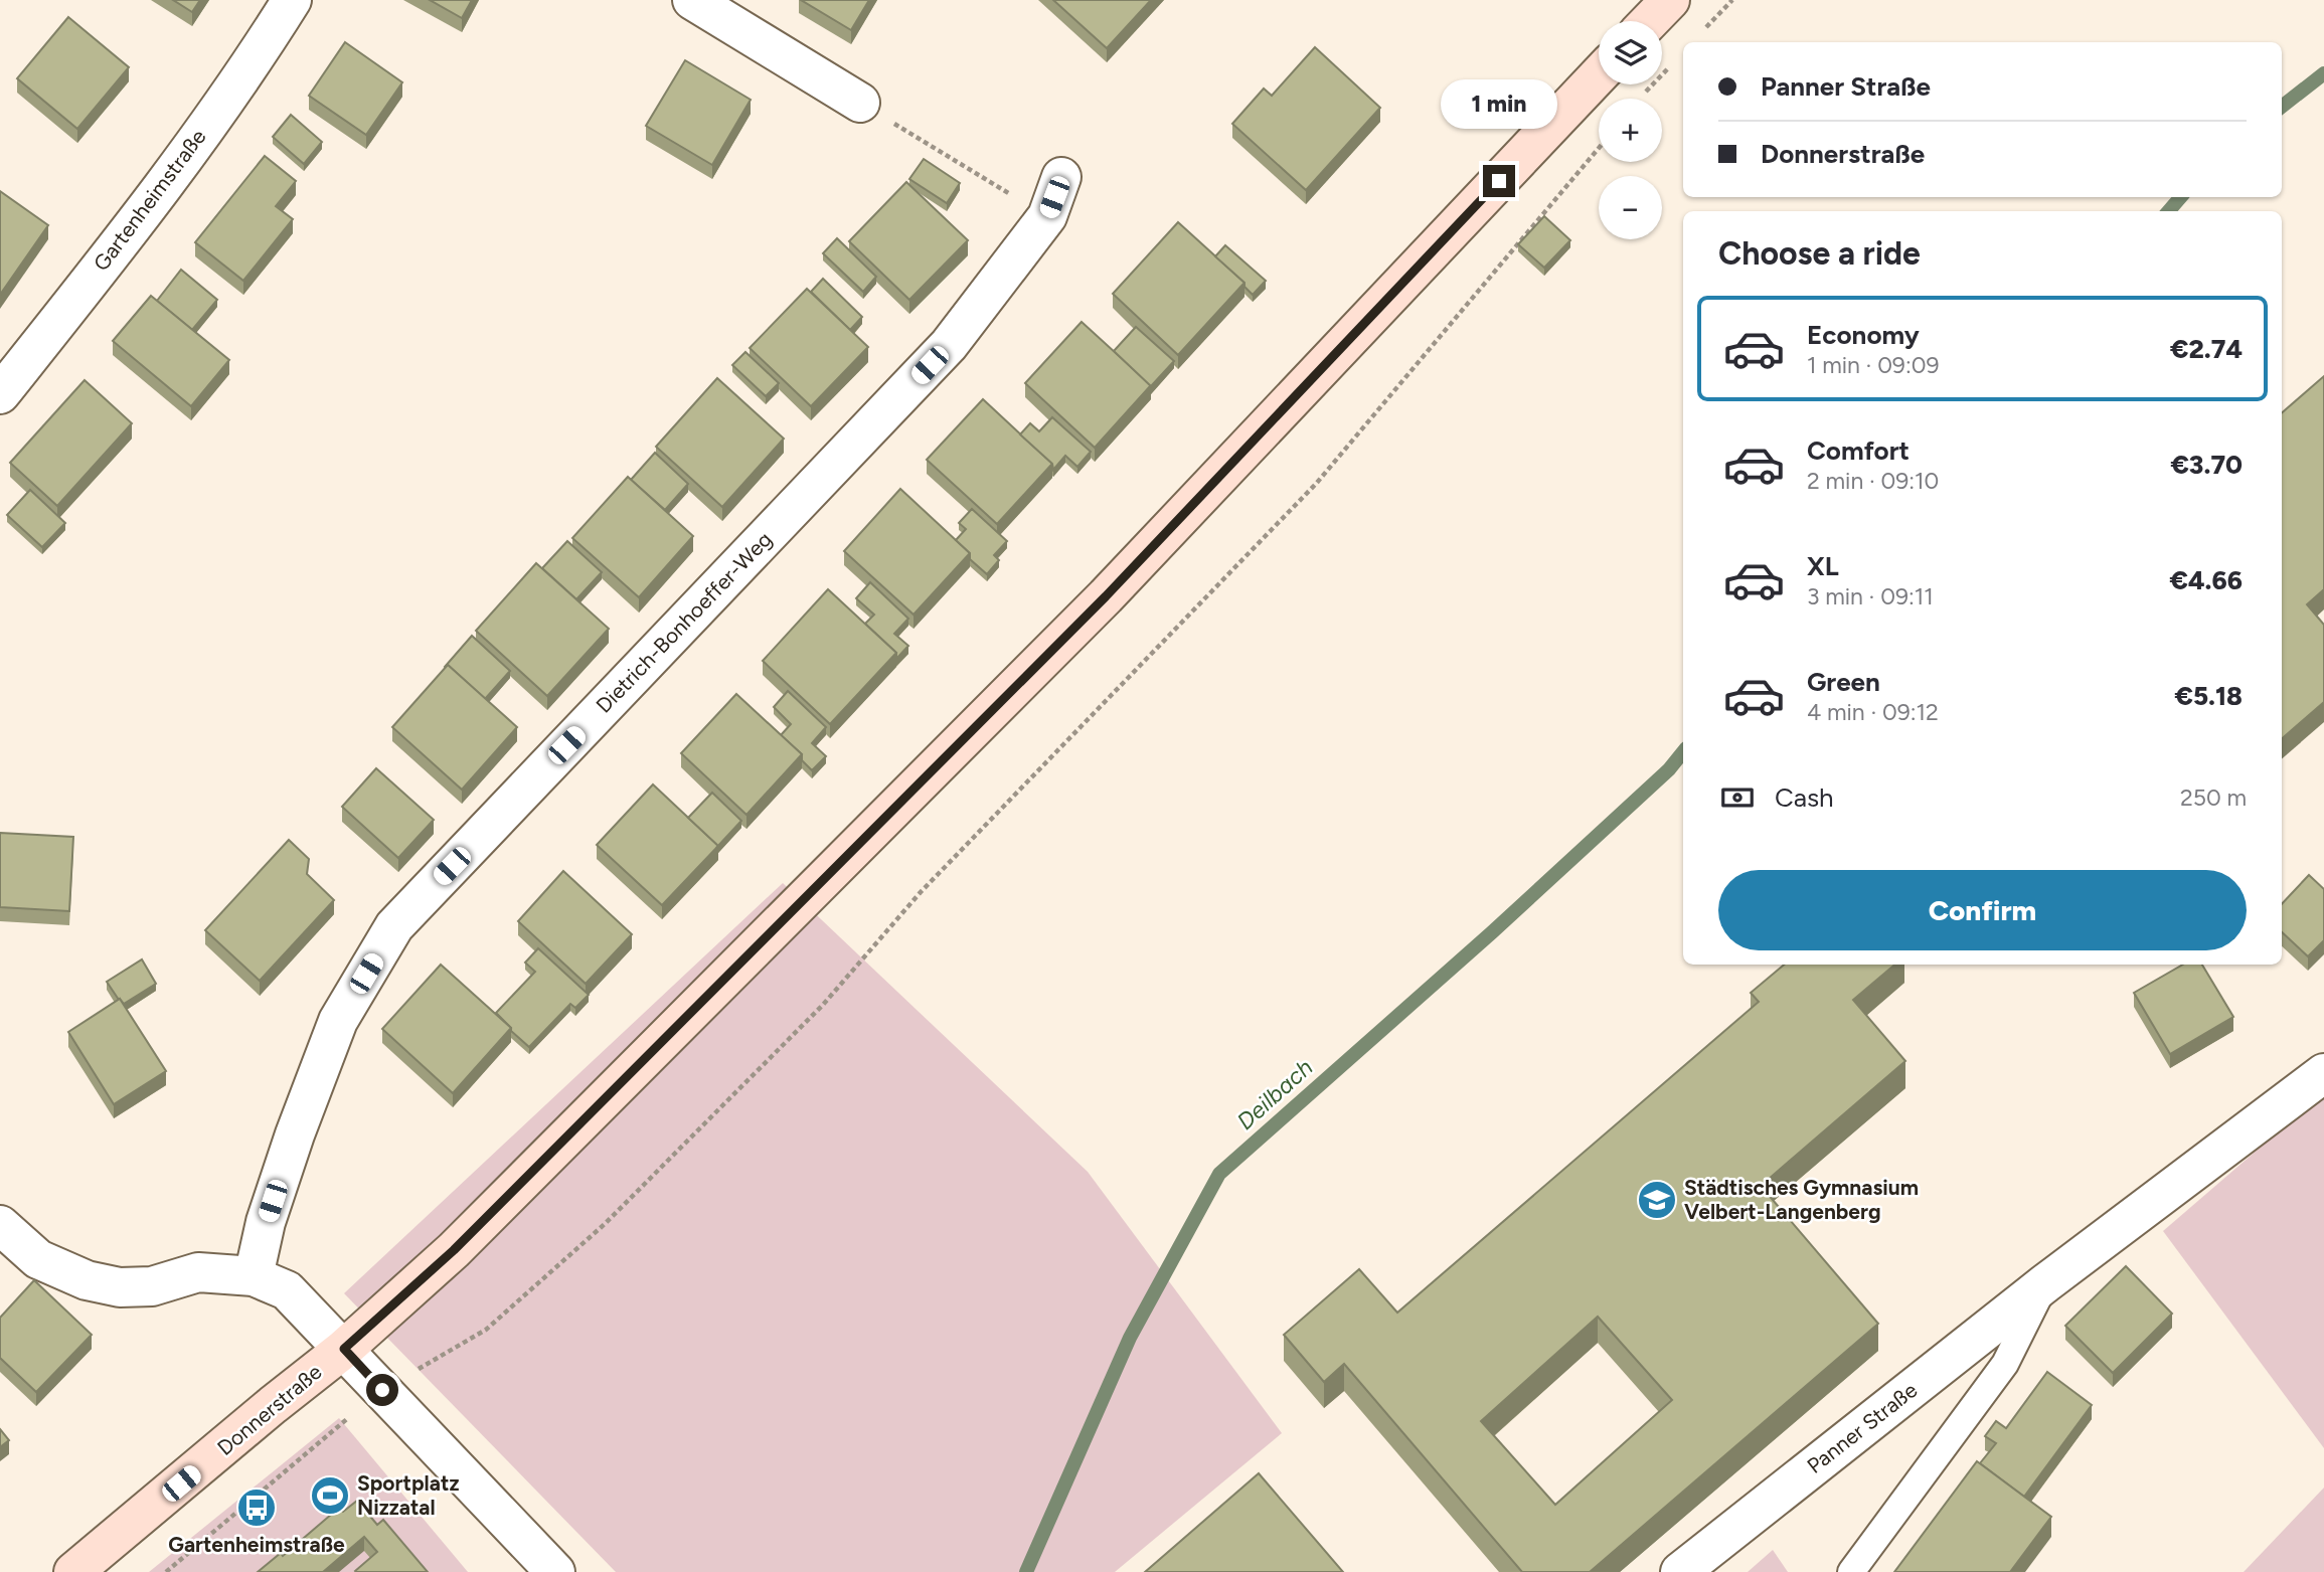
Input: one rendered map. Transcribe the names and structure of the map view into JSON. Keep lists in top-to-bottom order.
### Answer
{
  "streets": {
    "main road": ["Donnerstraße"],
    "street": ["Gartenheimstraße", "Dietrich-Bonhoeffer-Weg", "Panner Straße"]
  },
  "water": ["Deilbach"],
  "places": {
    "school or university": ["Städtisches Gymnasium Velbert-Langenberg"],
    "sports": ["Sportplatz Nizzatal"],
    "bus stop": ["Gartenheimstraße"]
  },
  "page": {
    "map_buttons": ["+", "−"],
    "banner": ["Panner Straße", "Donnerstraße"],
    "bubble": "1 min",
    "heading": "Choose a ride",
    "list": [
      {
        "name": "Economy",
        "note": "1 min · 09:09",
        "value": "€2.74"
      },
      {
        "name": "Comfort",
        "note": "2 min · 09:10",
        "value": "€3.70"
      },
      {
        "name": "XL",
        "note": "3 min · 09:11",
        "value": "€4.66"
      },
      {
        "name": "Green",
        "note": "4 min · 09:12",
        "value": "€5.18"
      }
    ],
    "pay": ["Cash", "250 m"],
    "buttons": "Confirm"
  }
}
